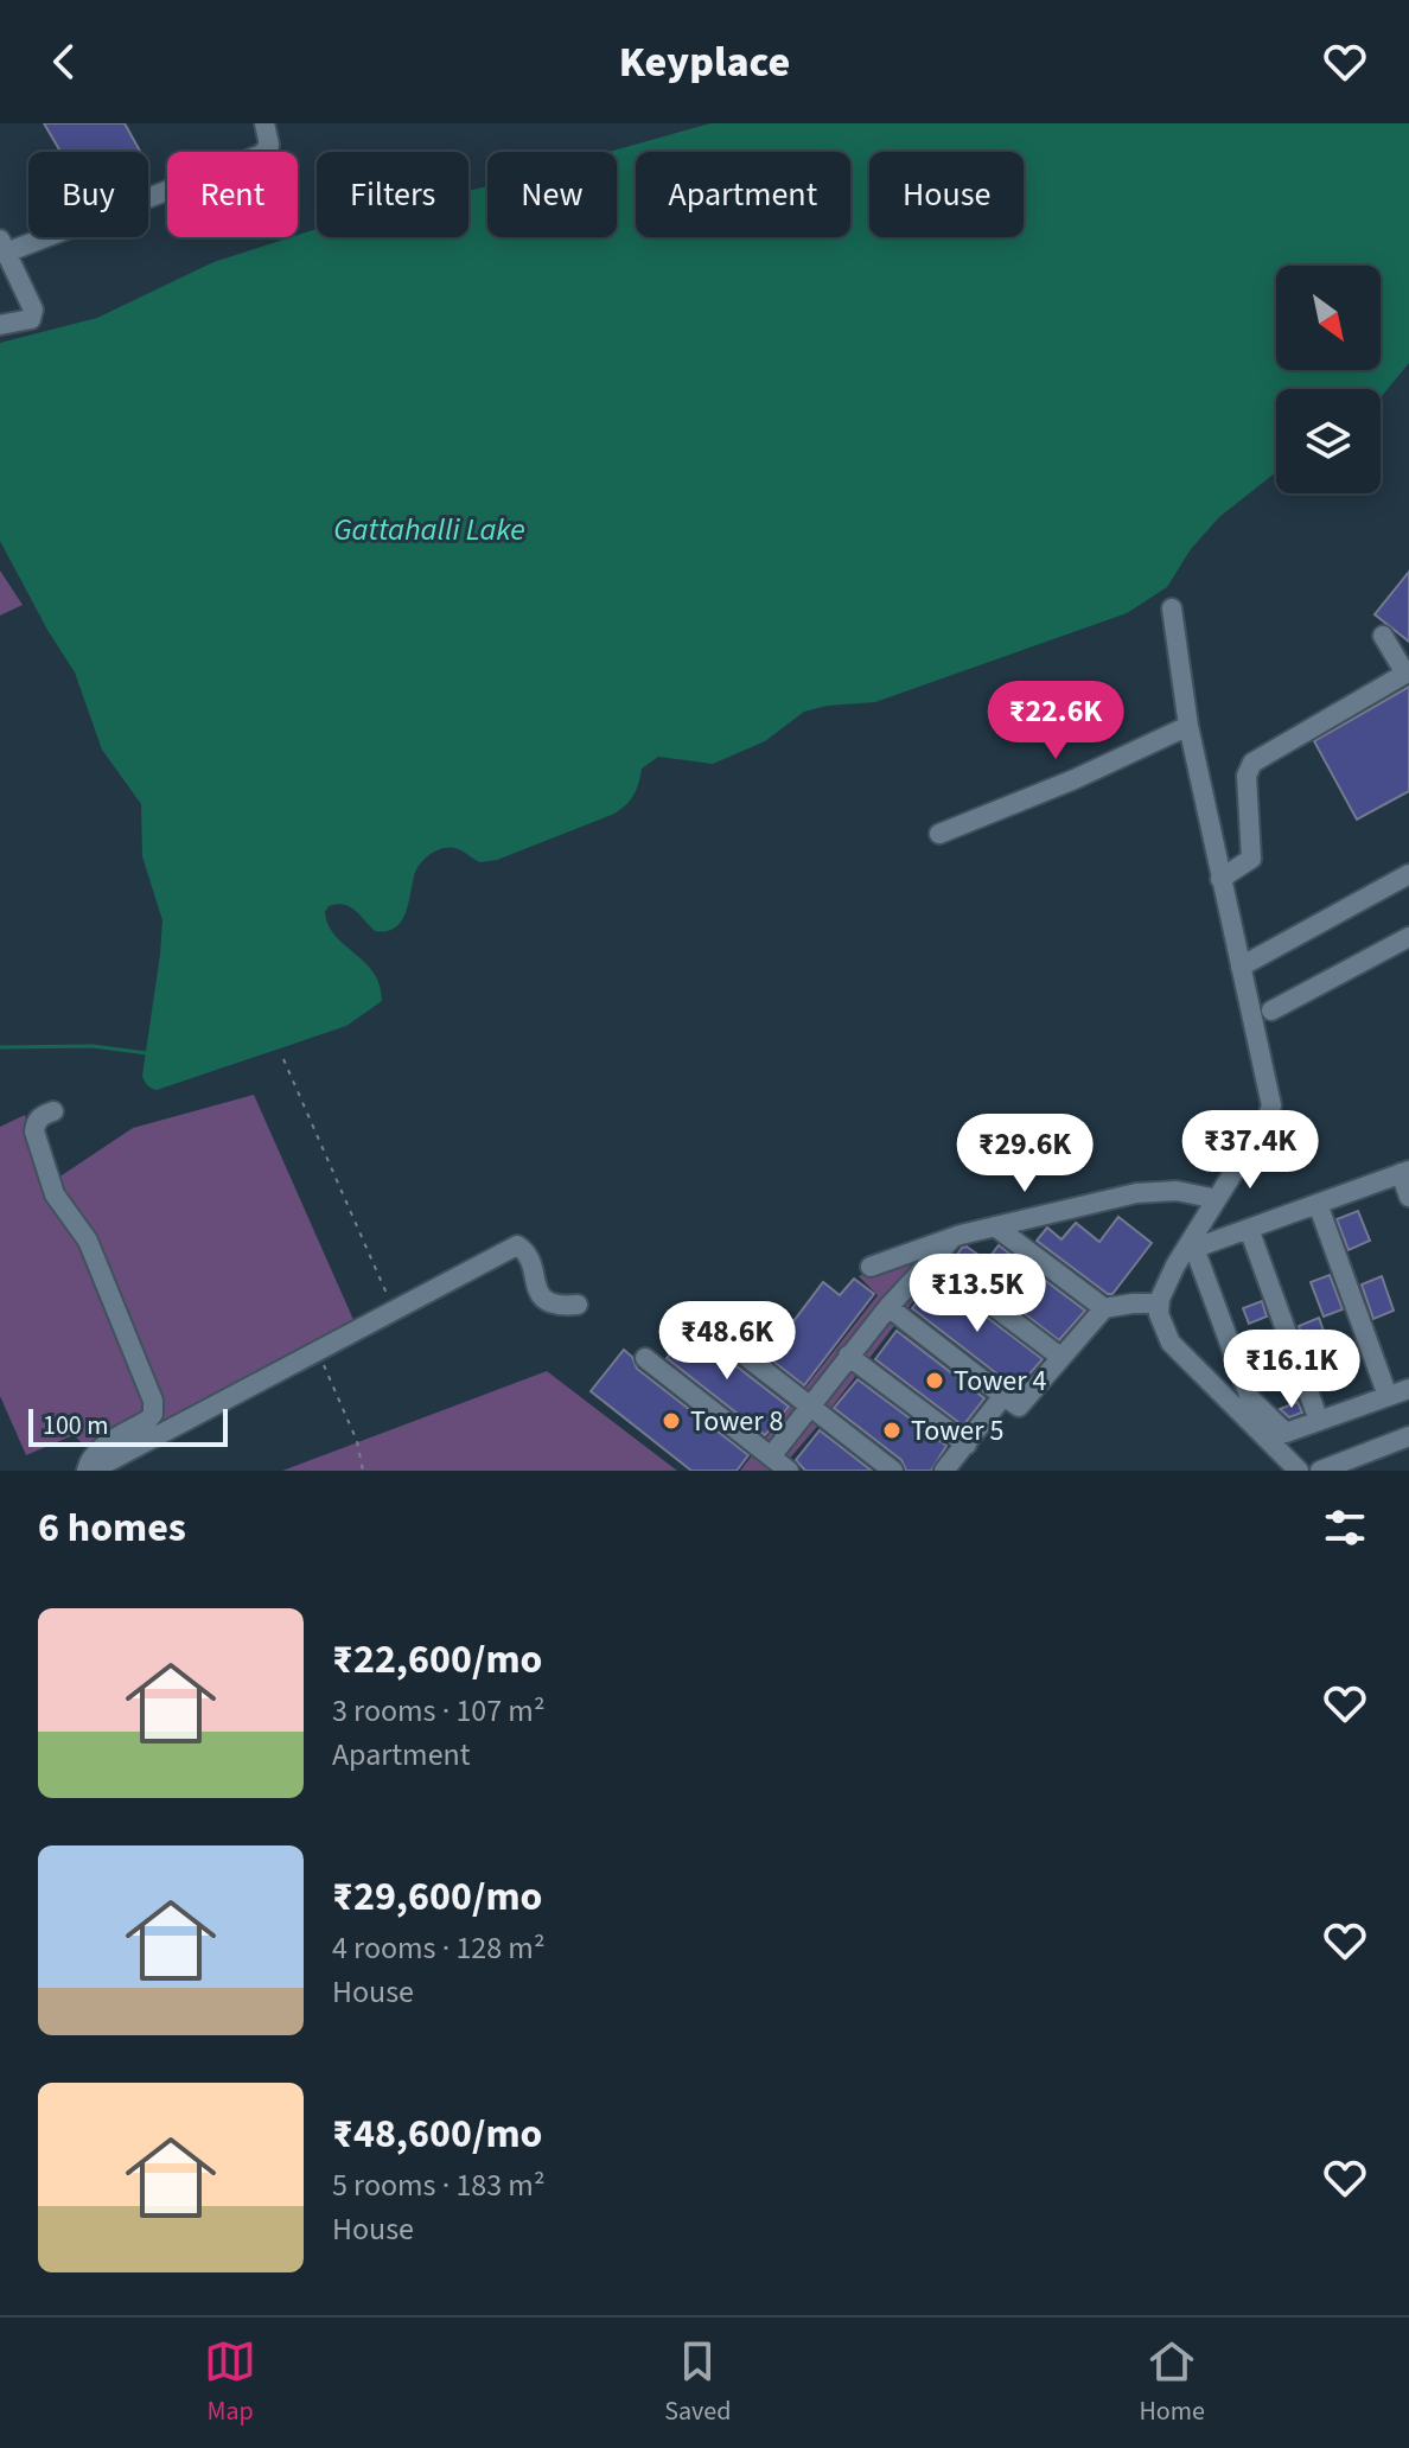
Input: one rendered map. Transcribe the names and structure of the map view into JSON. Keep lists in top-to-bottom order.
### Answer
{
  "water": ["Gattahalli Lake"],
  "places": ["Tower 4", "Tower 8", "Tower 5"],
  "scale_bar": "100 m",
  "north": "bottom right",
  "page": {
    "header": "Keyplace",
    "chip": [
      "Buy",
      "Rent",
      "Filters",
      "New",
      "Apartment",
      "House"
    ],
    "price": [
      "₹22.6K",
      "₹37.4K",
      "₹29.6K",
      "₹13.5K",
      "₹48.6K",
      "₹16.1K"
    ],
    "scale": "100 m",
    "heading": "6 homes",
    "list": [
      {
        "name": "₹22,600/mo",
        "note": "3 rooms · 107 m² · Apartment"
      },
      {
        "name": "₹29,600/mo",
        "note": "4 rooms · 128 m² · House"
      },
      {
        "name": "₹48,600/mo",
        "note": "5 rooms · 183 m² · House"
      }
    ],
    "tabs": ["Map", "Saved", "Home"]
  }
}
